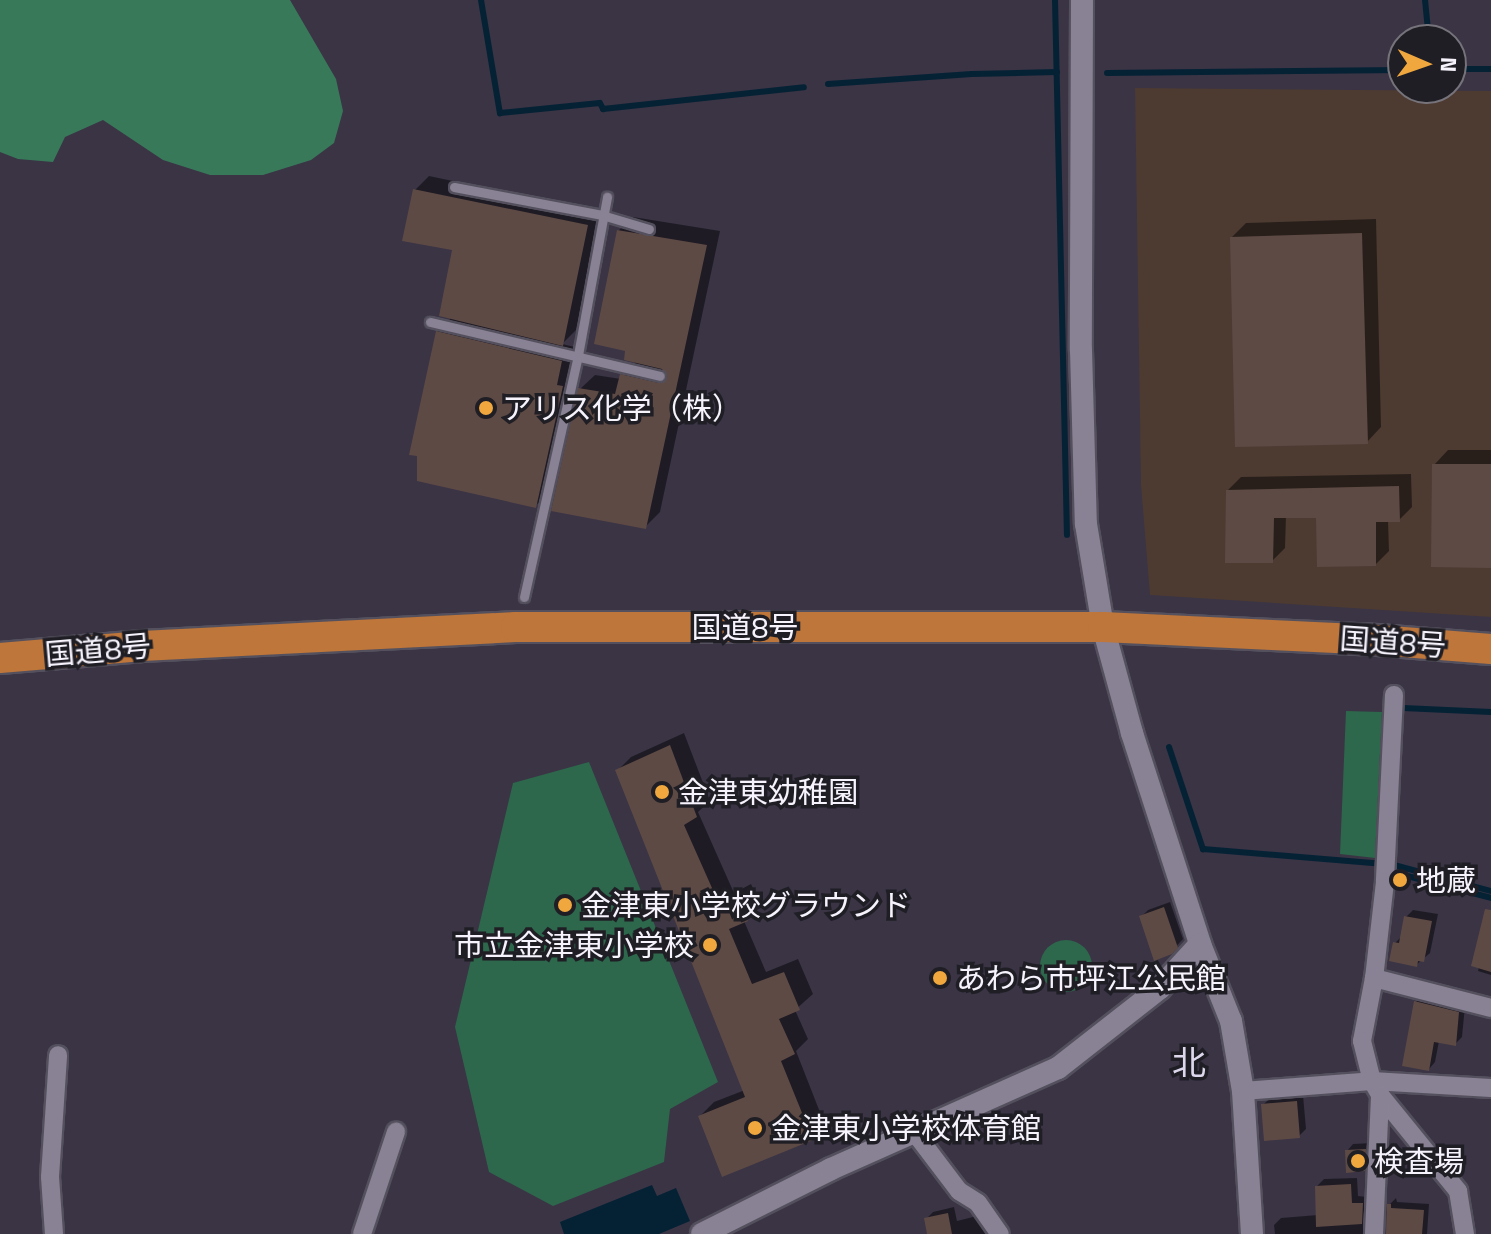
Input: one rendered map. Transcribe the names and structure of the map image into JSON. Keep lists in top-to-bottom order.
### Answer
{
  "streets": {
    "highway": ["国道8号"]
  },
  "districts": ["北"],
  "places": [
    "アリス化学（株）",
    "金津東幼稚園",
    "地蔵",
    "金津東小学校グラウンド",
    "市立金津東小学校",
    "あわら市坪江公民館",
    "金津東小学校体育館",
    "検査場"
  ],
  "north": "right"
}
